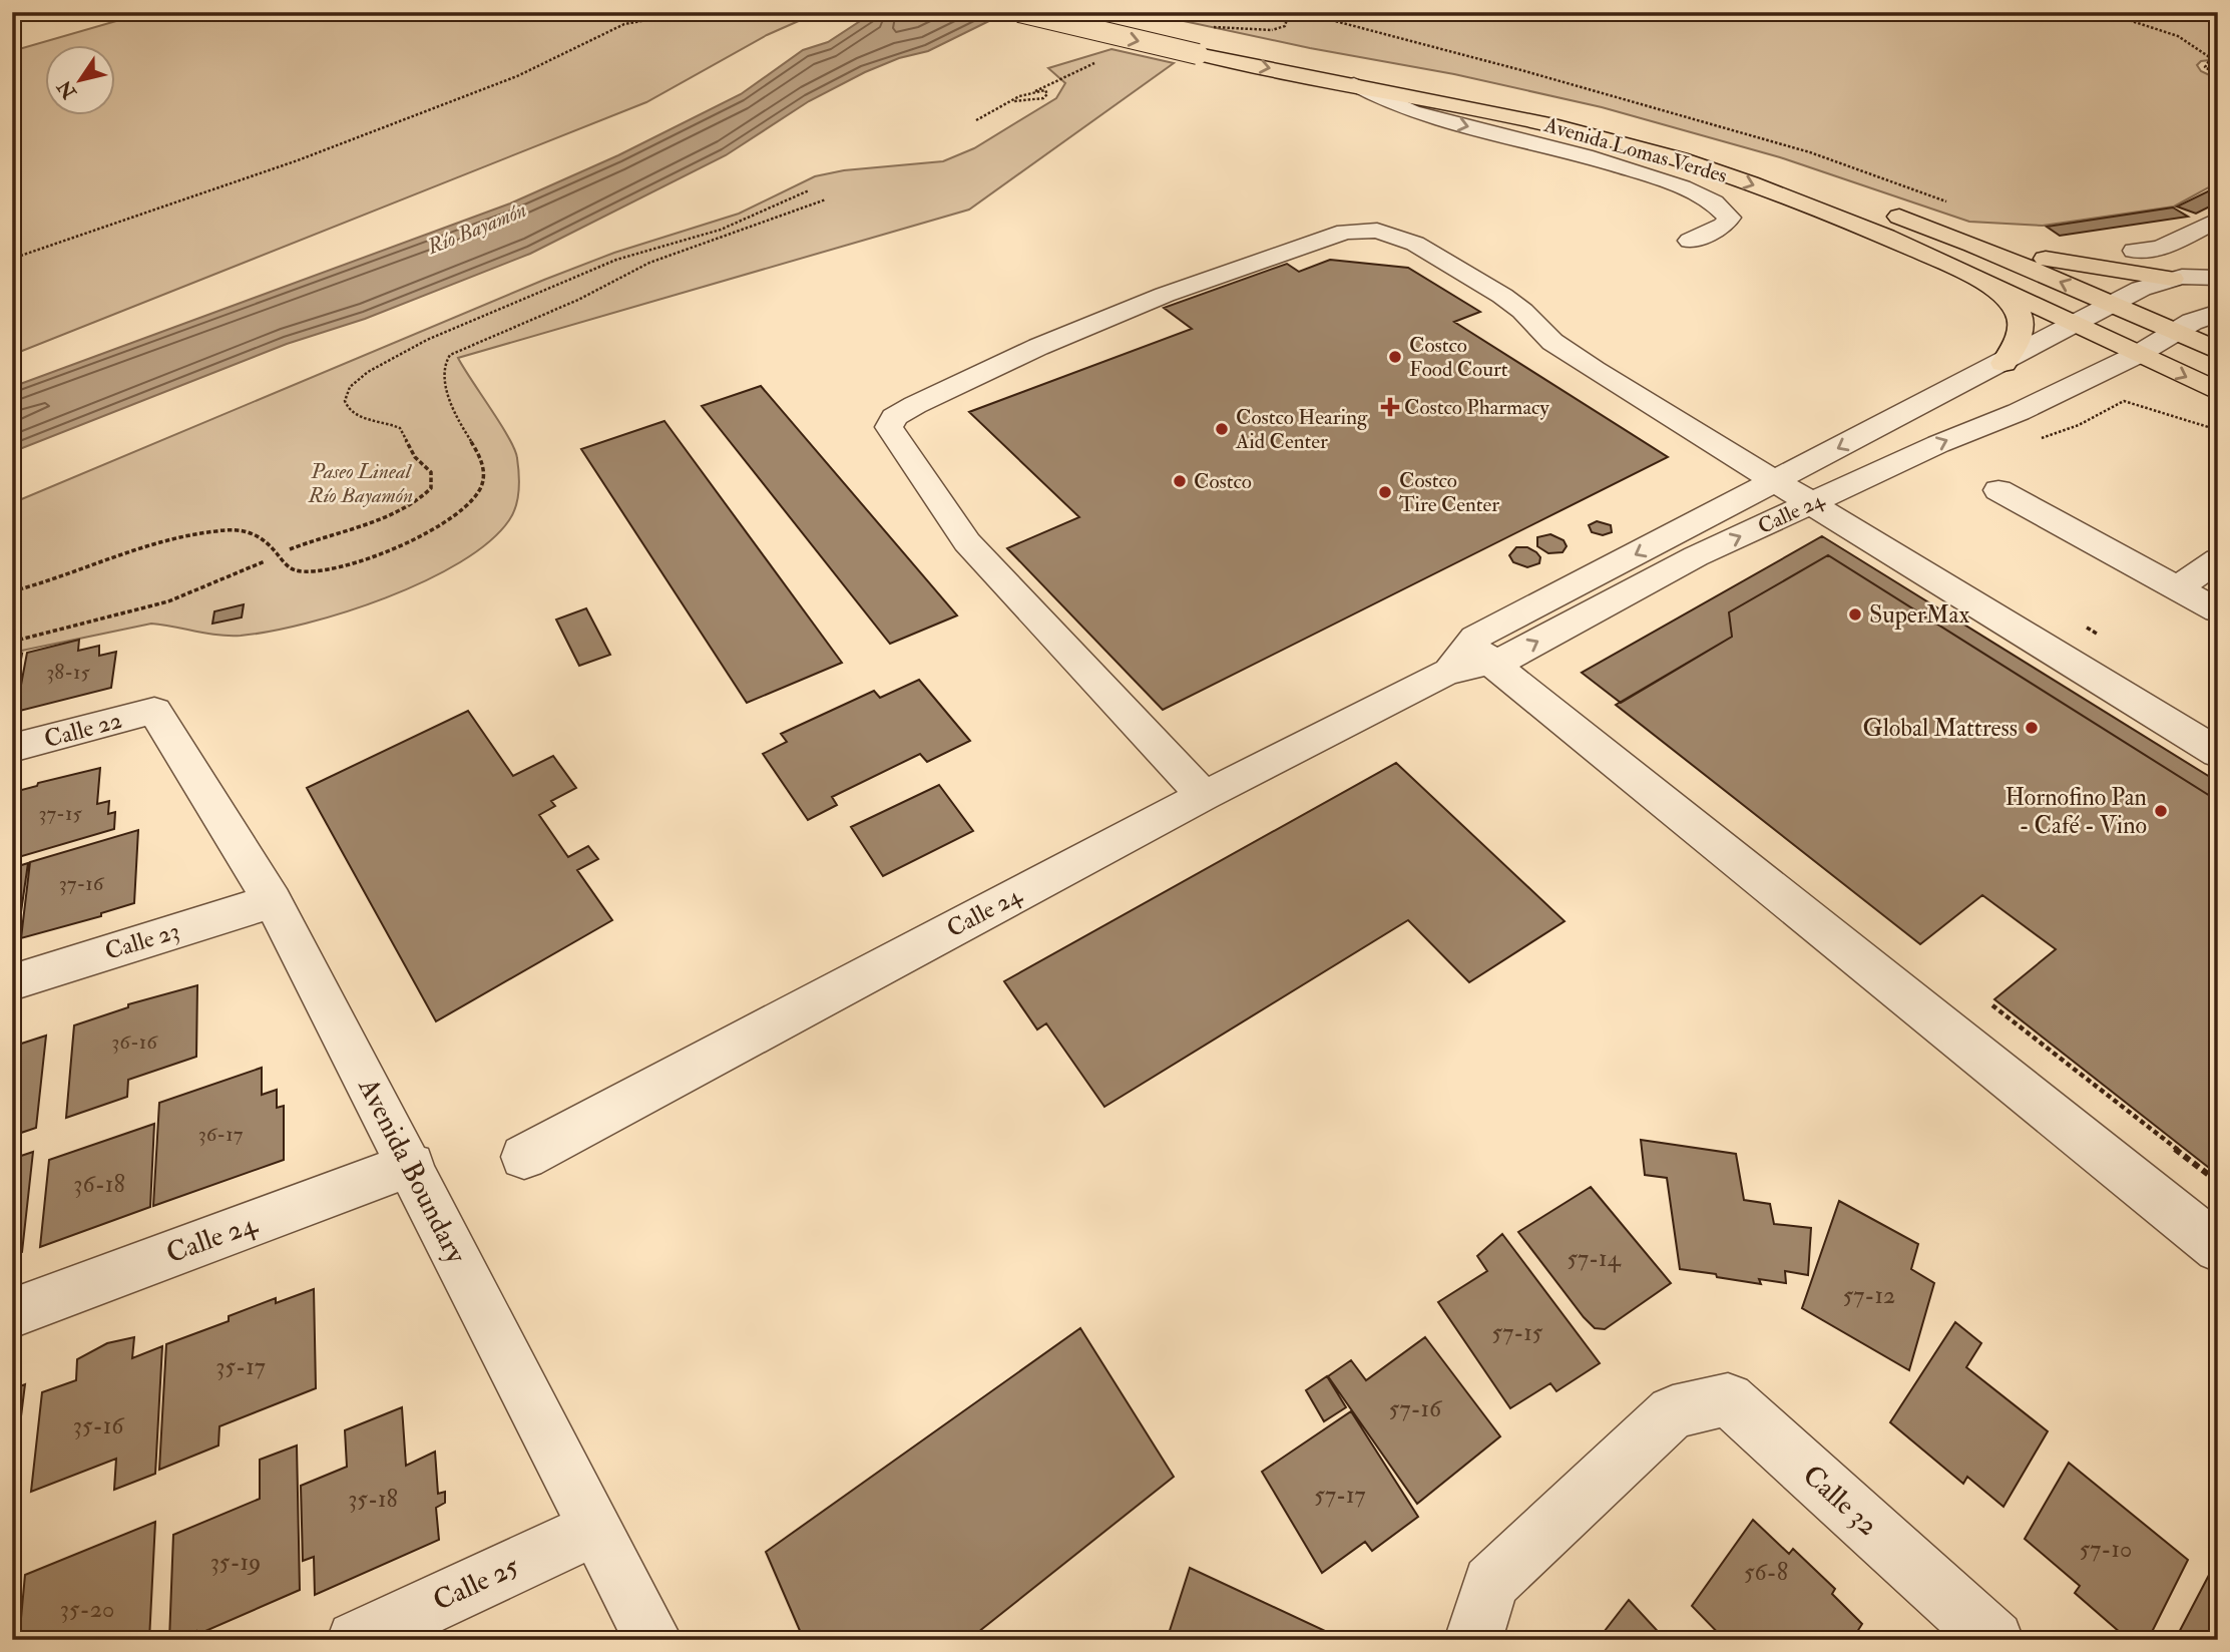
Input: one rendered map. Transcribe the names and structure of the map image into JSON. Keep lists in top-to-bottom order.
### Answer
{
  "streets": {
    "highway": ["Avenida Lomas Verdes"],
    "street": [
      "Calle 24",
      "Calle 22",
      "Calle 23",
      "Avenida Boundary",
      "Calle 32",
      "Calle 25"
    ]
  },
  "crossings": [
    ["Avenida Lomas Verdes", "Calle 24"],
    ["Calle 24", "Avenida Boundary"],
    ["Calle 22", "Avenida Boundary"],
    ["Calle 23", "Avenida Boundary"],
    ["Avenida Boundary", "Calle 25"]
  ],
  "water": ["Río Bayamón"],
  "parks": ["Paseo Lineal Río Bayamón"],
  "places": {
    "other": [
      "Costco Food Court",
      "Costco Hearing Aid Center",
      "Costco",
      "Costco Tire Center",
      "SuperMax",
      "Global Mattress",
      "Hornofino Pan - Café - Vino"
    ],
    "health": ["Costco Pharmacy"]
  },
  "house_numbers": [
    "38-15",
    "37-15",
    "37-16",
    "36-16",
    "36-17",
    "36-18",
    "57-14",
    "57-12",
    "57-15",
    "35-17",
    "57-16",
    "35-16",
    "57-17",
    "35-18",
    "57-10",
    "35-19",
    "56-8",
    "35-20"
  ],
  "north": "bottom left"
}
